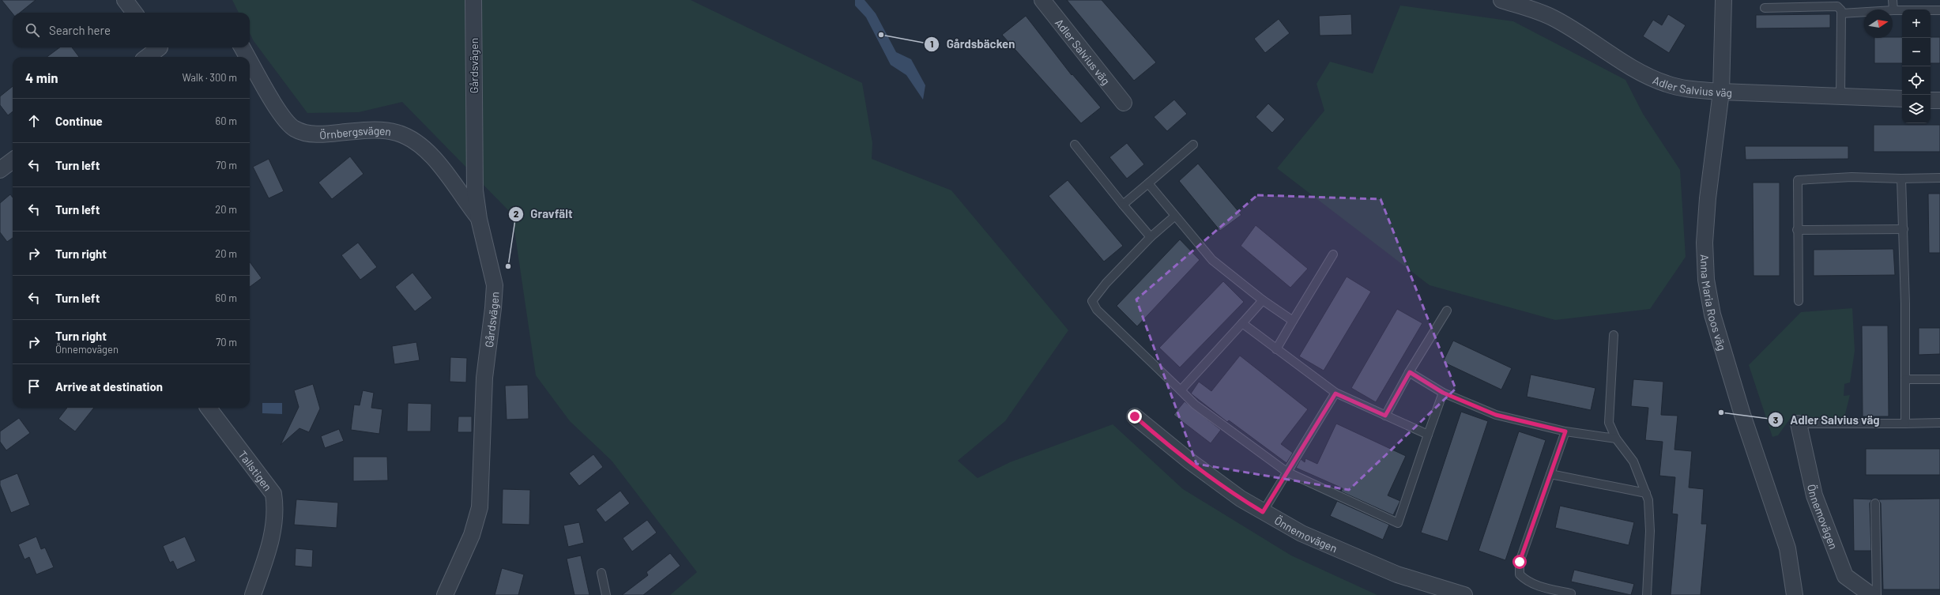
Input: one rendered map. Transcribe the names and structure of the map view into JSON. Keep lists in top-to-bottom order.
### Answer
{
  "streets": {
    "street": [
      "Adler Salvius väg",
      "Gårdsvägen",
      "Örnbergsvägen",
      "Anna Maria Roos väg",
      "Tallstigen",
      "Önnemovägen"
    ]
  },
  "crossings": [
    ["Adler Salvius väg", "Anna Maria Roos väg"],
    ["Gårdsvägen", "Örnbergsvägen"]
  ],
  "places": ["Gårdsbäcken", "Gravfält", "Adler Salvius väg"],
  "north": "right",
  "page": {
    "map_buttons": ["+", "−"],
    "search": "Search here",
    "heading": ["4 min", "Walk · 300 m"],
    "list": [
      ["Continue", "60 m"],
      ["Turn left", "70 m"],
      ["Turn left", "20 m"],
      ["Turn right", "20 m"],
      ["Turn left", "60 m"],
      ["Turn right", "Önnemovägen", "70 m"],
      "Arrive at destination"
    ]
  }
}
